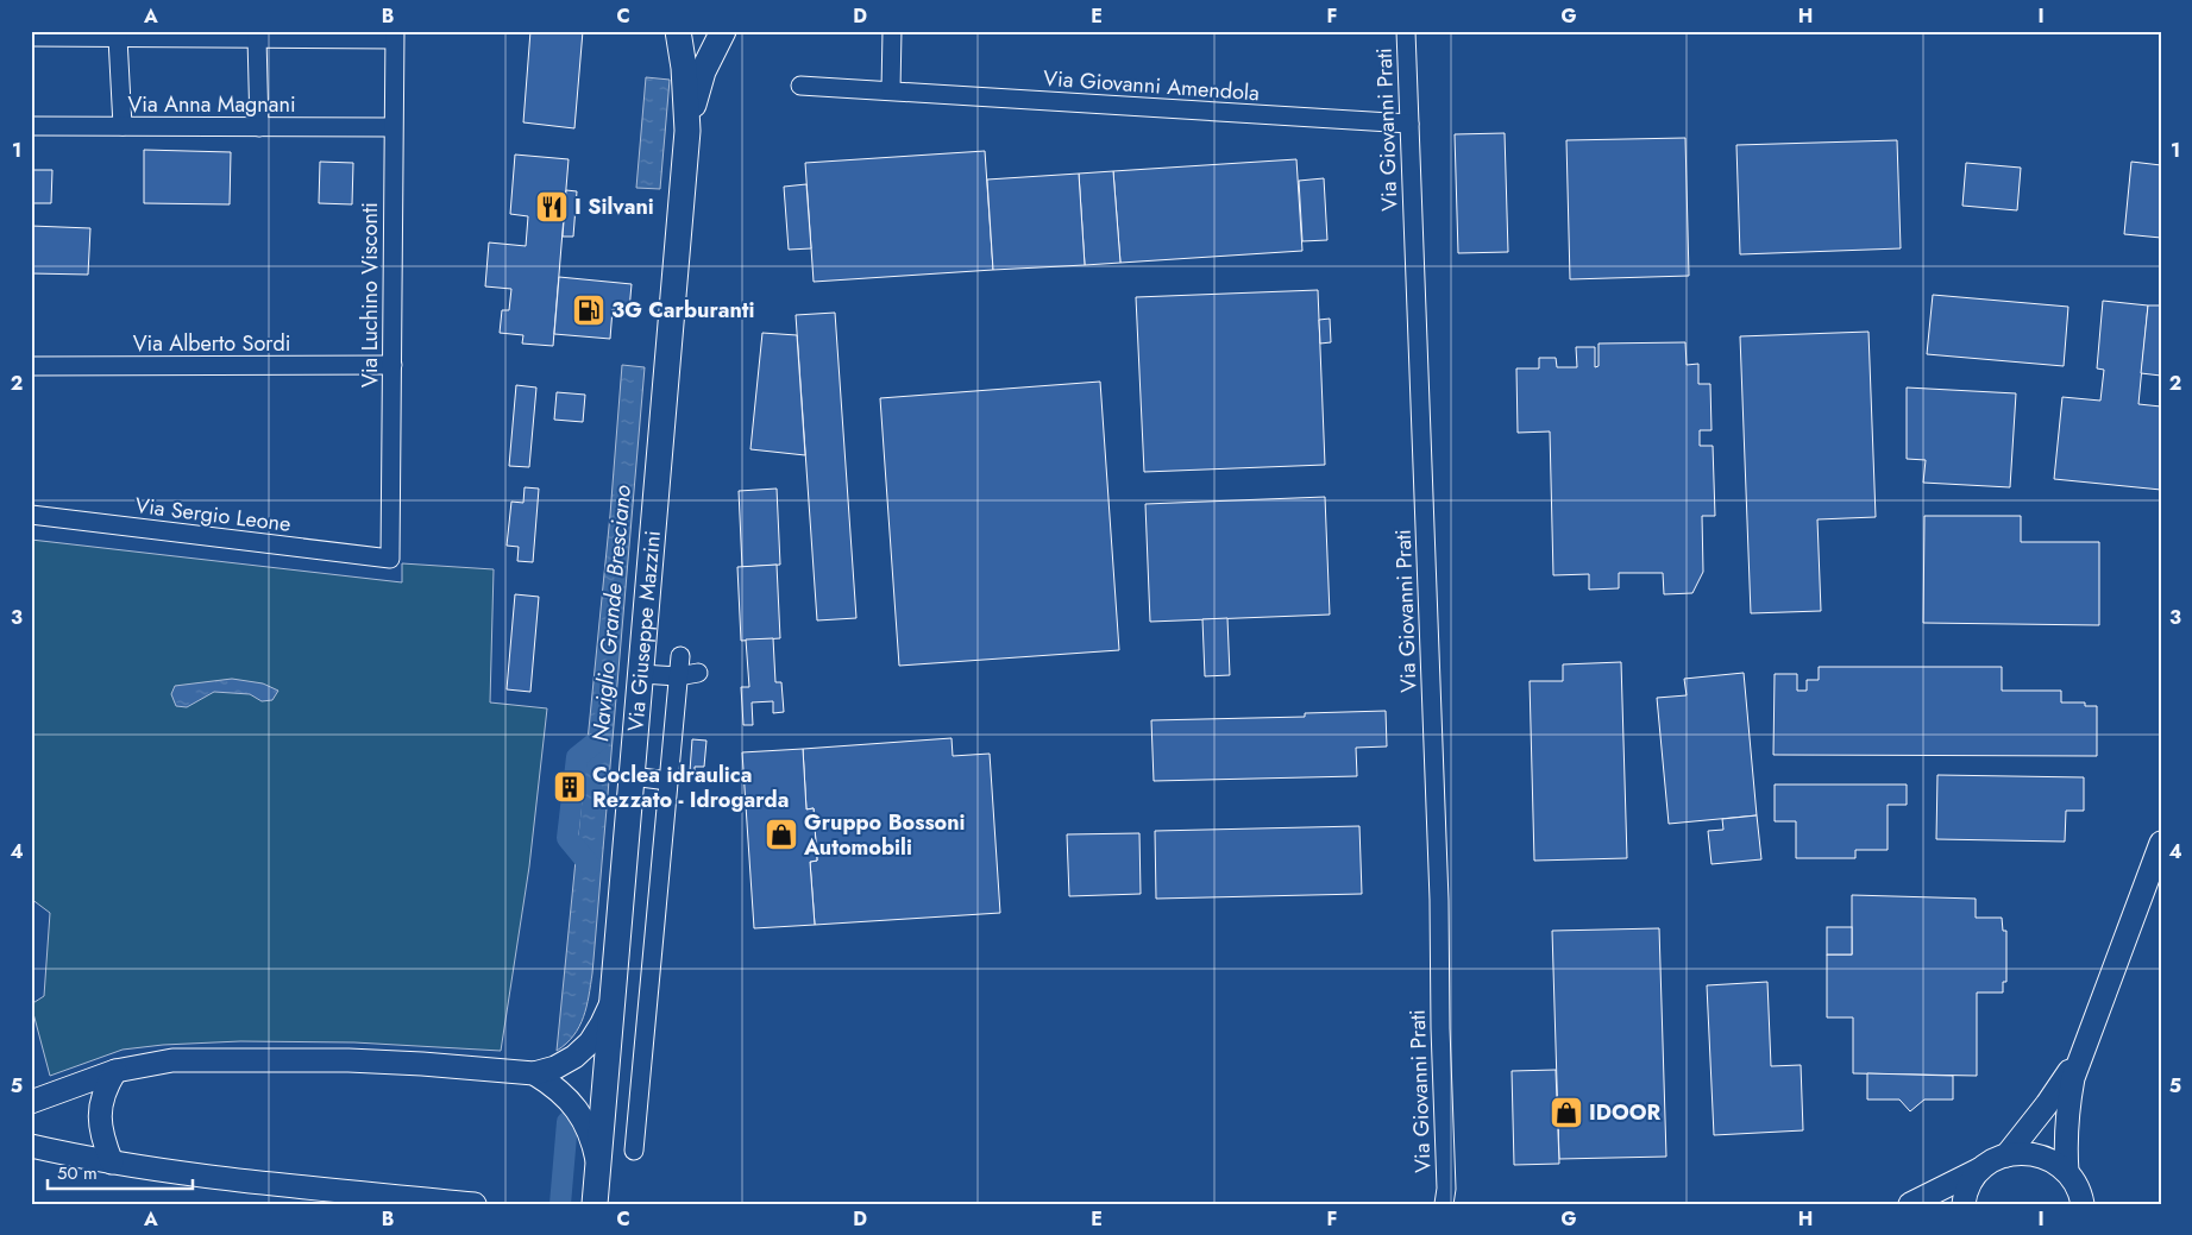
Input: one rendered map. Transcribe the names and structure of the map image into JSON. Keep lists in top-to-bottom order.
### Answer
{
  "streets": {
    "main road": ["Via Giuseppe Mazzini"],
    "street": [
      "Via Giovanni Amendola",
      "Via Anna Magnani",
      "Via Giovanni Prati",
      "Via Luchino Visconti",
      "Via Alberto Sordi",
      "Via Sergio Leone"
    ]
  },
  "crossings": [
    ["Via Giovanni Amendola", "Via Giovanni Prati"],
    ["Via Anna Magnani", "Via Luchino Visconti"],
    ["Via Luchino Visconti", "Via Alberto Sordi"],
    ["Via Luchino Visconti", "Via Sergio Leone"]
  ],
  "water": ["Naviglio Grande Bresciano"],
  "places": {
    "restaurant": ["I Silvani"],
    "fuel station": ["3G Carburanti"],
    "building": ["Coclea idraulica Rezzato - Idrogarda"],
    "shop": ["Gruppo Bossoni Automobili", "IDOOR"]
  },
  "scale_bar": "50 m",
  "grid": {
    "columns": [
      "A",
      "B",
      "C",
      "D",
      "E",
      "F",
      "G",
      "H",
      "I"
    ],
    "rows": [
      "1",
      "2",
      "3",
      "4",
      "5"
    ]
  }
}
